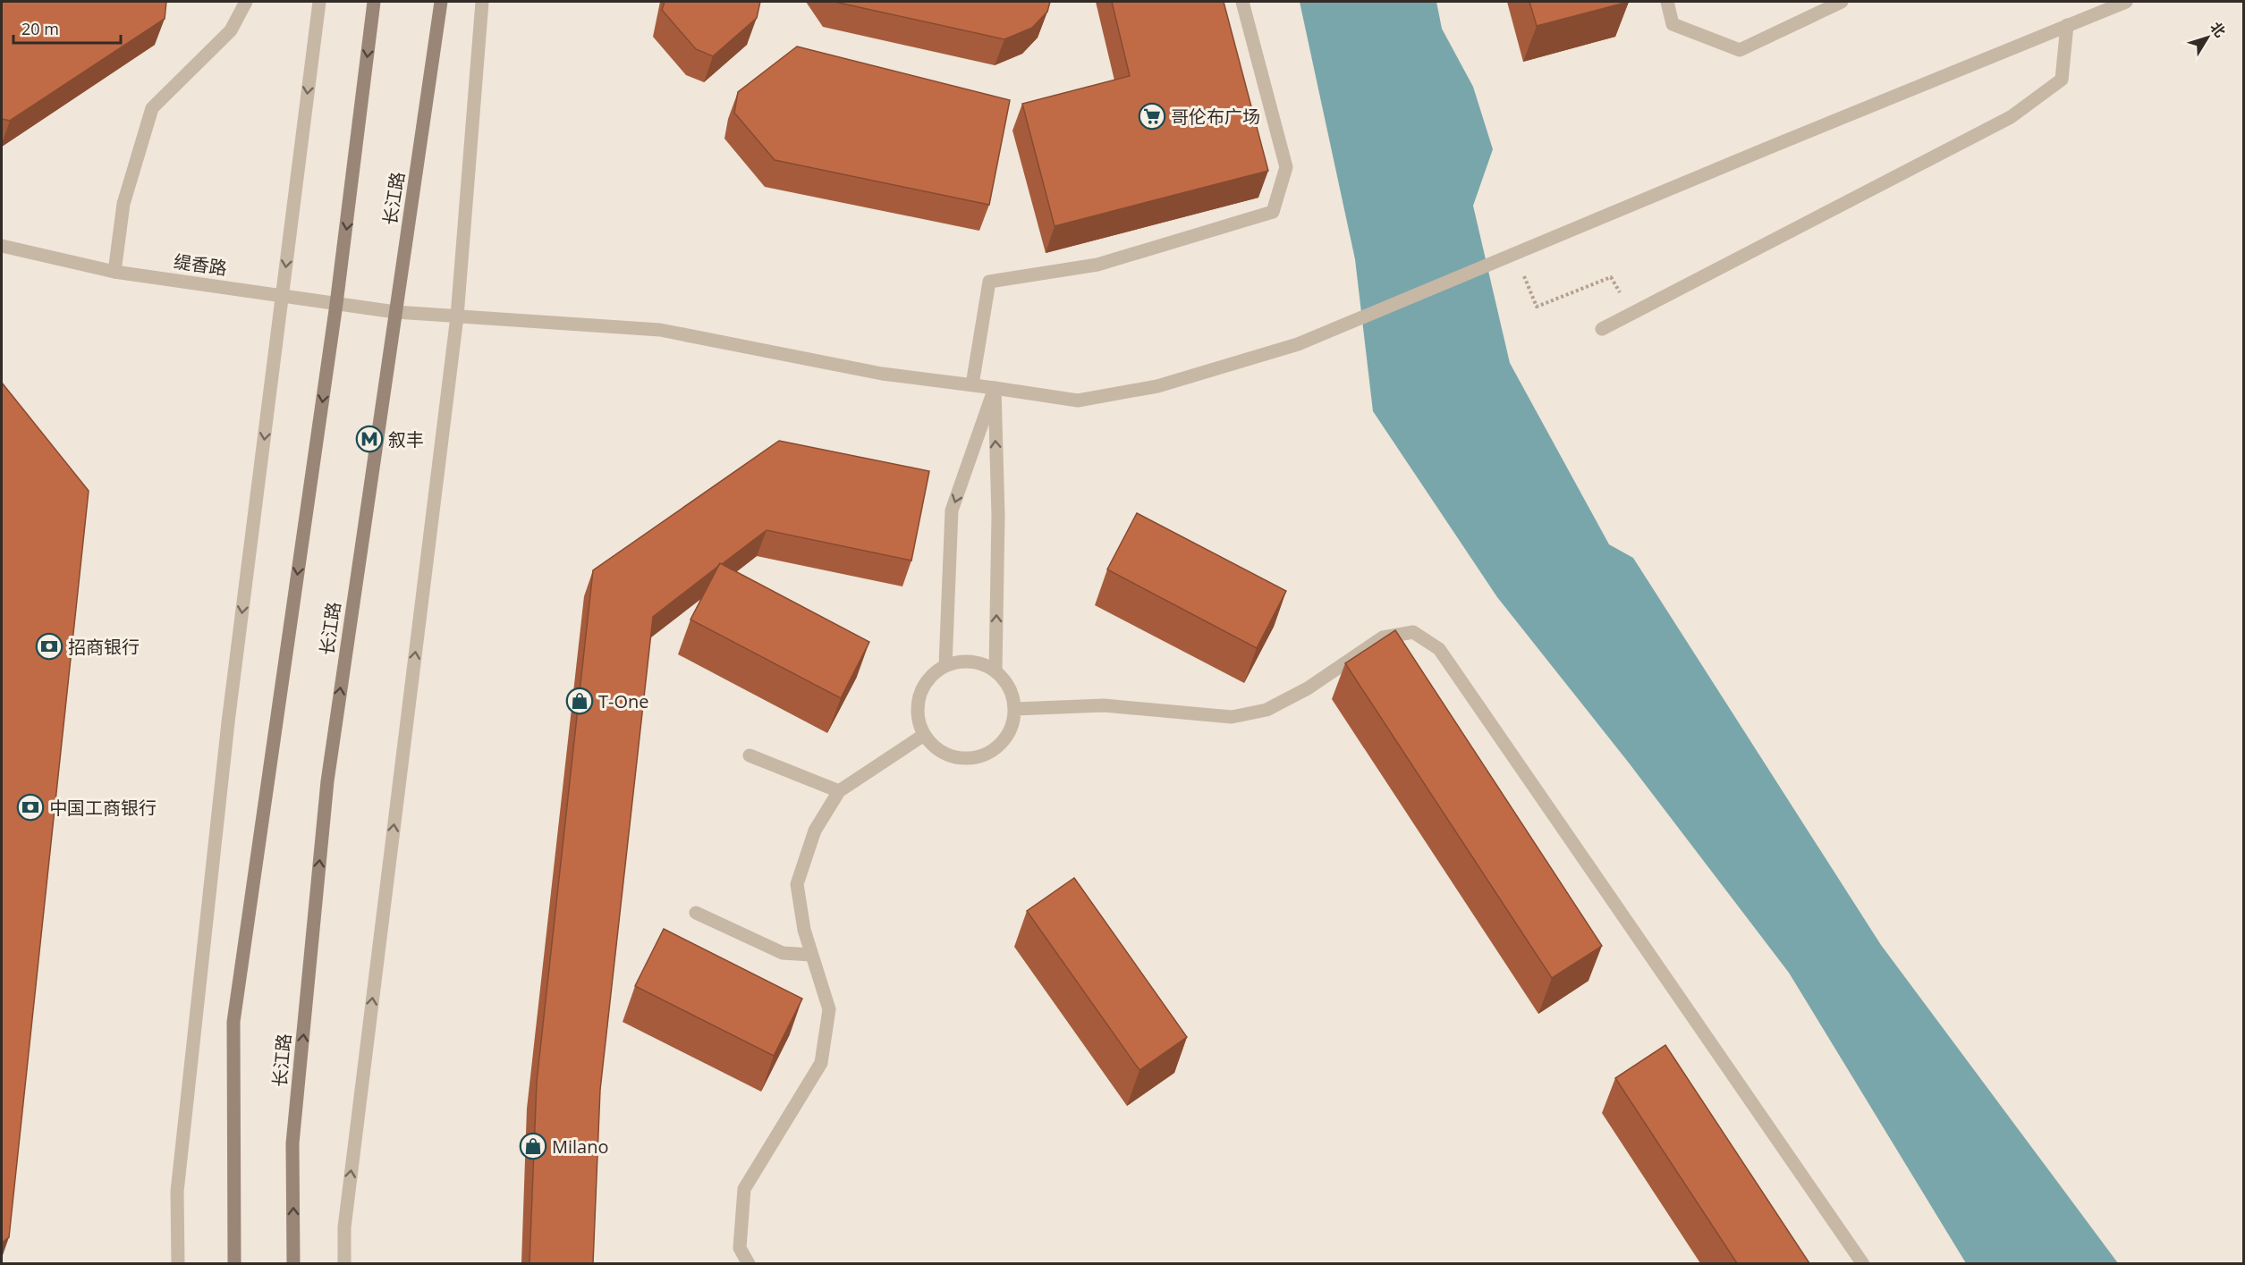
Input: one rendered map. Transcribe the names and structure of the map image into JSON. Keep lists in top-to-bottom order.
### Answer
{
  "streets": {
    "main road": ["长江路"],
    "street": ["缇香路"]
  },
  "crossings": [
    ["长江路", "缇香路"]
  ],
  "places": {
    "supermarket": ["哥伦布广场"],
    "metro station": ["叙丰"],
    "bank": ["招商银行", "中国工商银行"],
    "shop": ["T-One", "Milano"]
  },
  "scale_bar": "20 m",
  "north": "top right"
}
